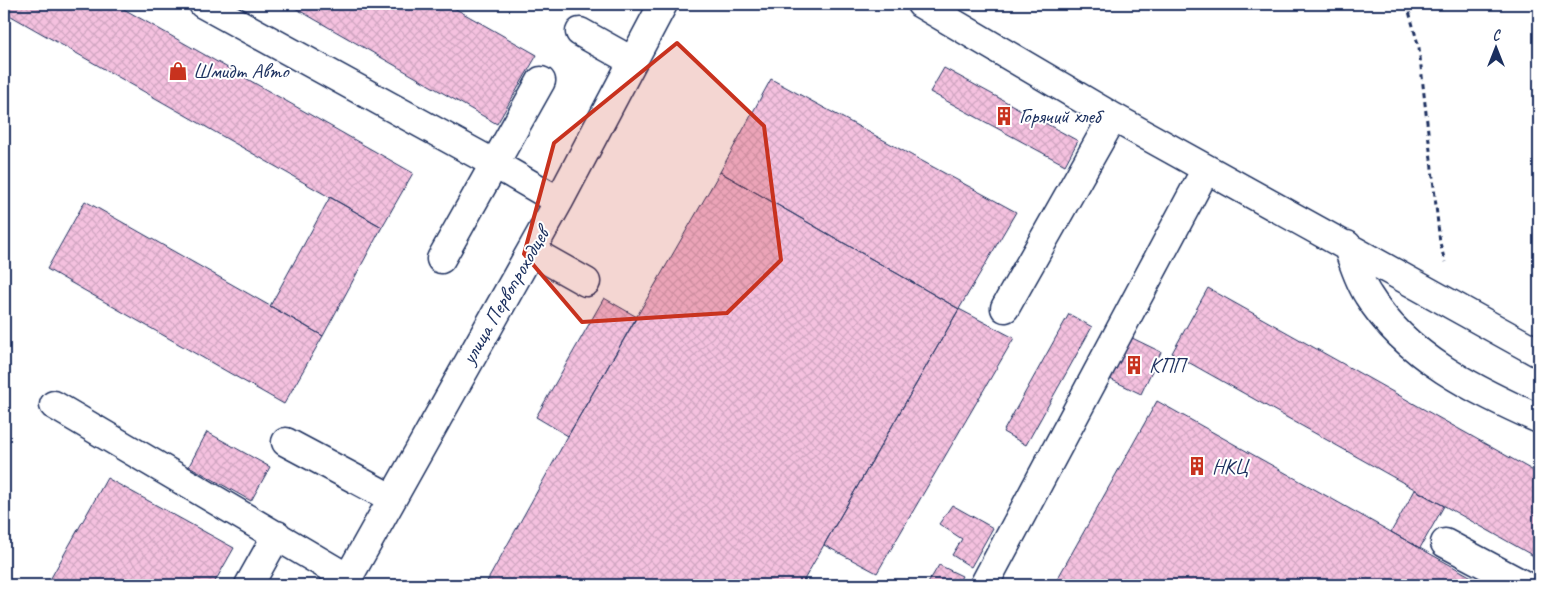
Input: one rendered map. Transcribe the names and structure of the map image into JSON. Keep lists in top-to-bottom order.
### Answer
{
  "streets": {
    "street": ["улица Первопроходцев"]
  },
  "places": {
    "shop": ["Шмидт Авто"],
    "building": ["Горячий хлеб", "КПП", "НКЦ"]
  },
  "north": "top"
}
